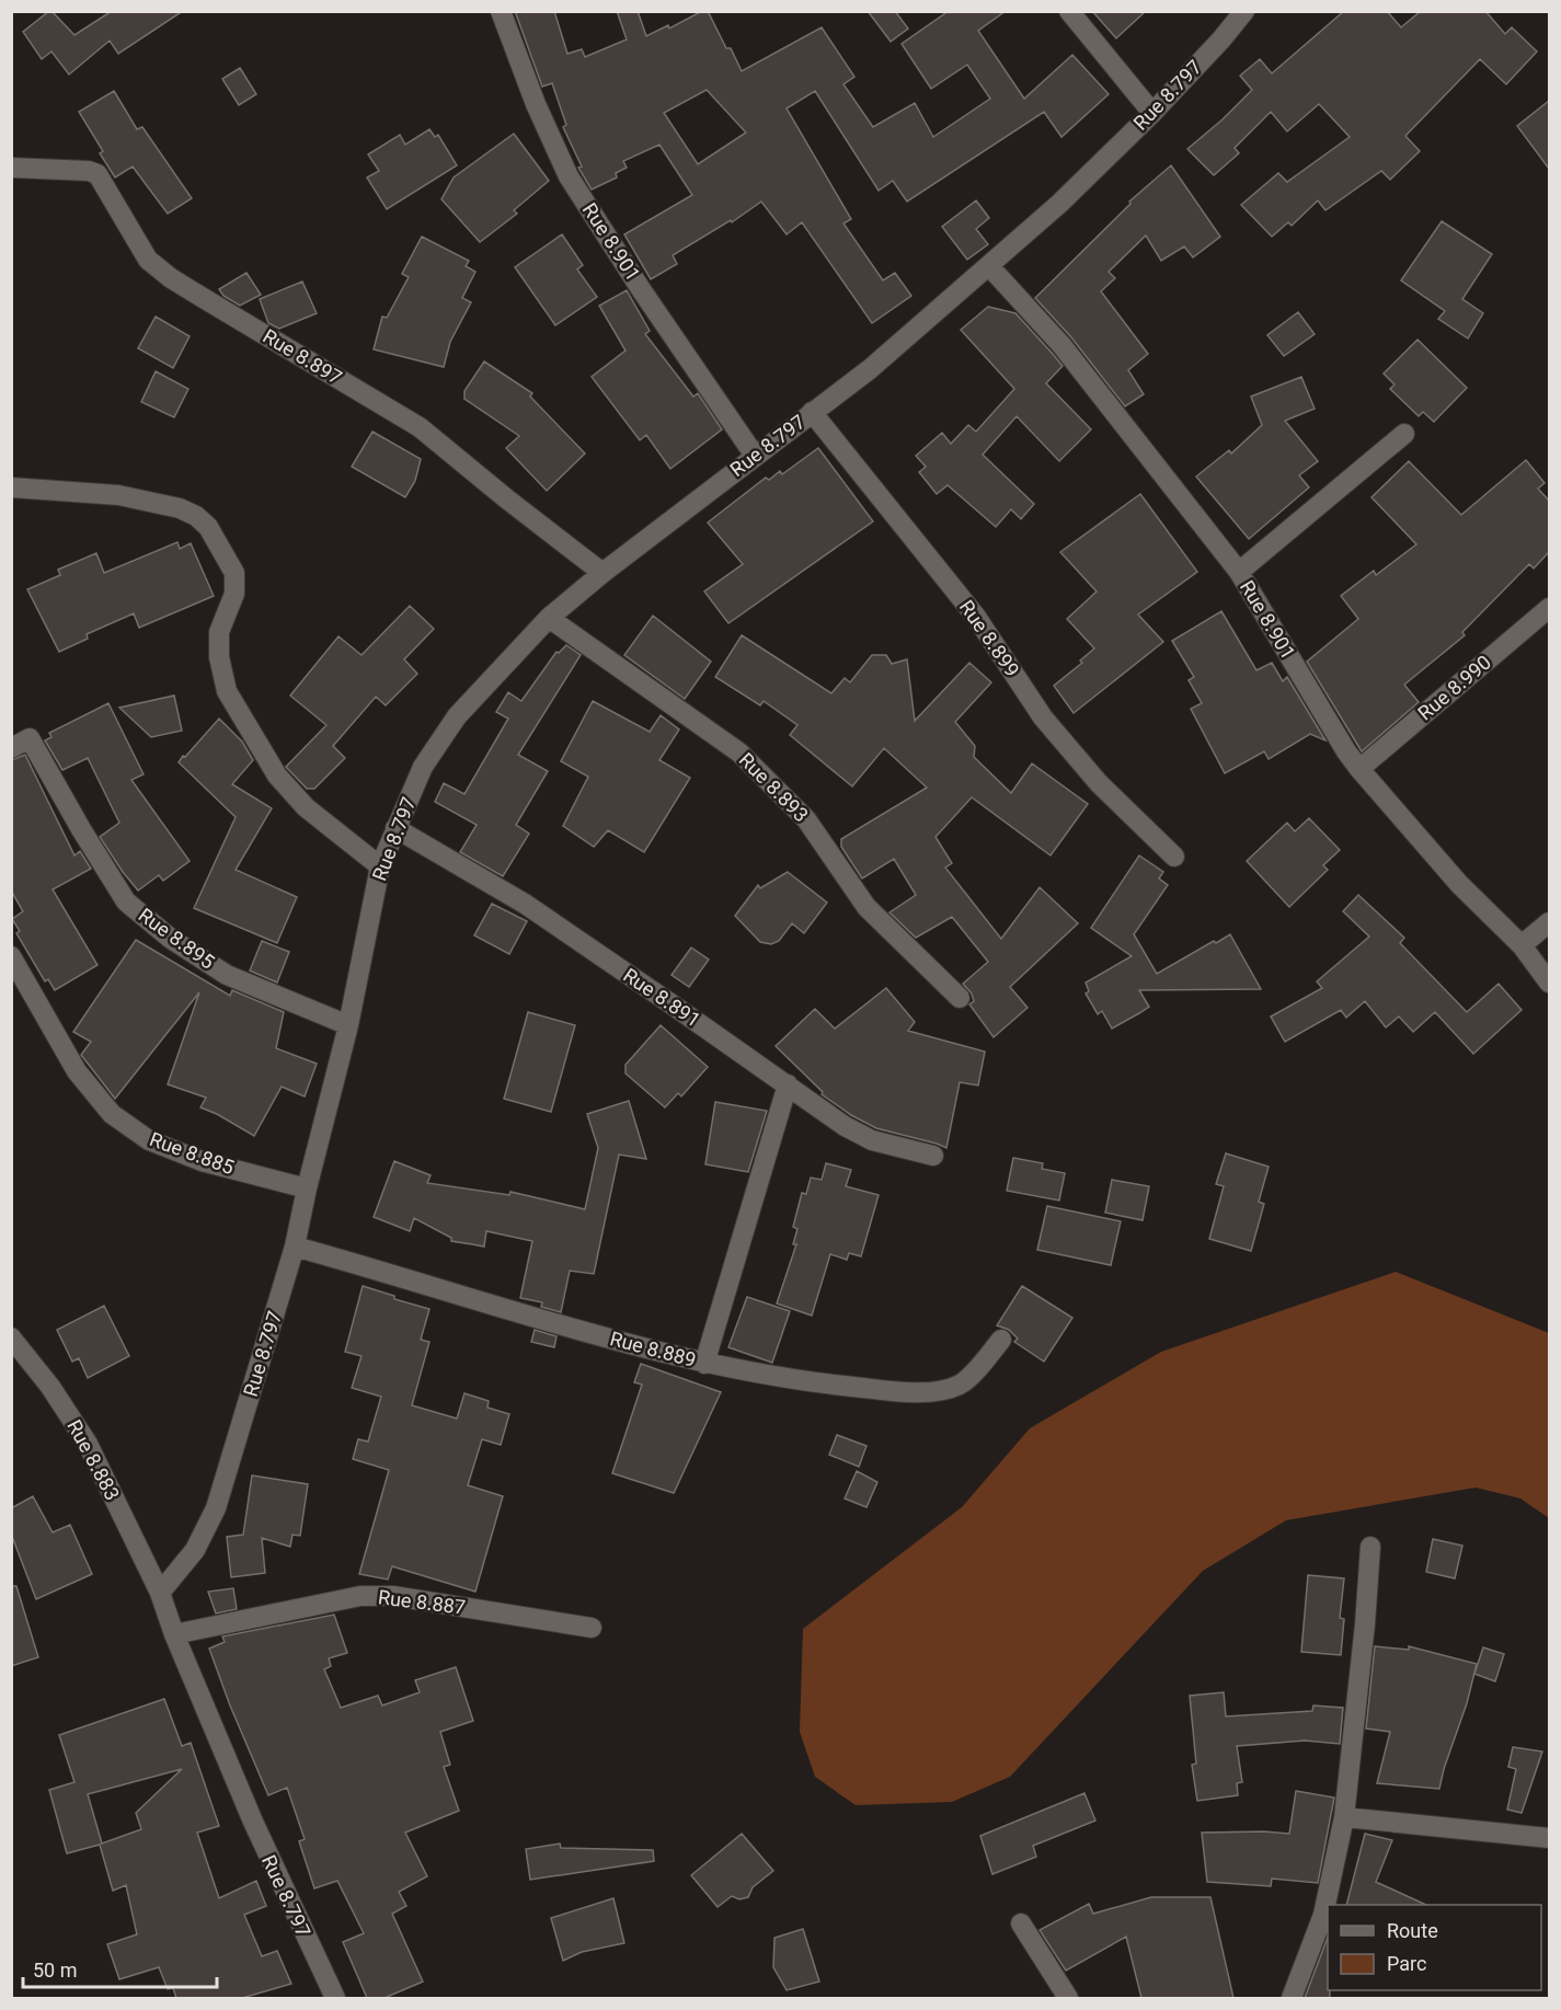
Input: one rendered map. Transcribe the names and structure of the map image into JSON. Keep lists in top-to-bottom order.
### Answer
{
  "streets": {
    "street": [
      "Rue 8.797",
      "Rue 8.901",
      "Rue 8.897",
      "Rue 8.899",
      "Rue 8.990",
      "Rue 8.893",
      "Rue 8.895",
      "Rue 8.891",
      "Rue 8.885",
      "Rue 8.889",
      "Rue 8.883",
      "Rue 8.887"
    ]
  },
  "crossings": [
    ["Rue 8.797", "Rue 8.901"],
    ["Rue 8.797", "Rue 8.897"],
    ["Rue 8.797", "Rue 8.899"],
    ["Rue 8.797", "Rue 8.893"],
    ["Rue 8.797", "Rue 8.895"],
    ["Rue 8.797", "Rue 8.891"],
    ["Rue 8.797", "Rue 8.885"],
    ["Rue 8.797", "Rue 8.889"],
    ["Rue 8.797", "Rue 8.883"],
    ["Rue 8.797", "Rue 8.887"],
    ["Rue 8.901", "Rue 8.990"]
  ],
  "legend": ["Route", "Parc"],
  "scale_bar": "50 m"
}
